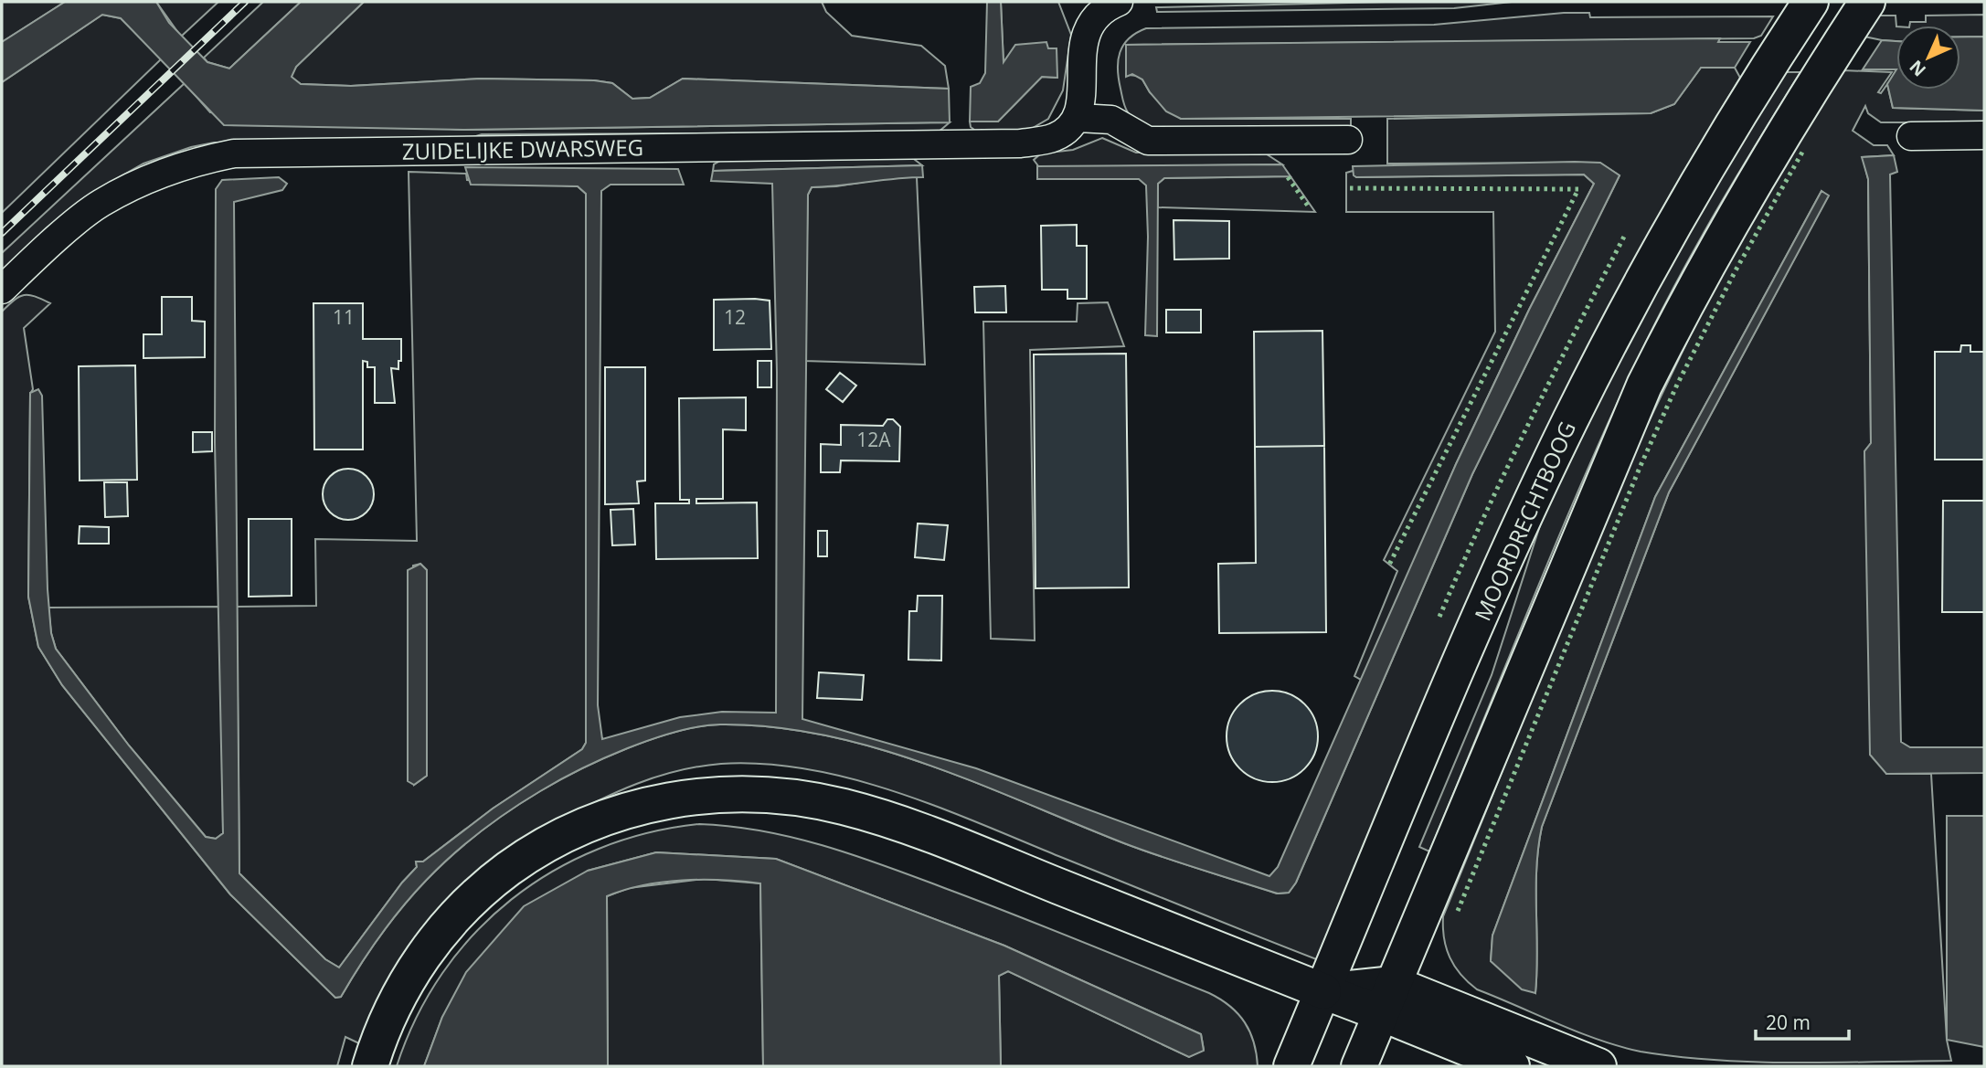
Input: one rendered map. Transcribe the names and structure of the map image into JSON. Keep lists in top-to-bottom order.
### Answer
{
  "streets": {
    "main road": ["MOORDRECHTBOOG"],
    "street": ["ZUIDELIJKE DWARSWEG"]
  },
  "house_numbers": ["11", "12", "12A"],
  "scale_bar": "20 m",
  "north": "bottom left"
}
